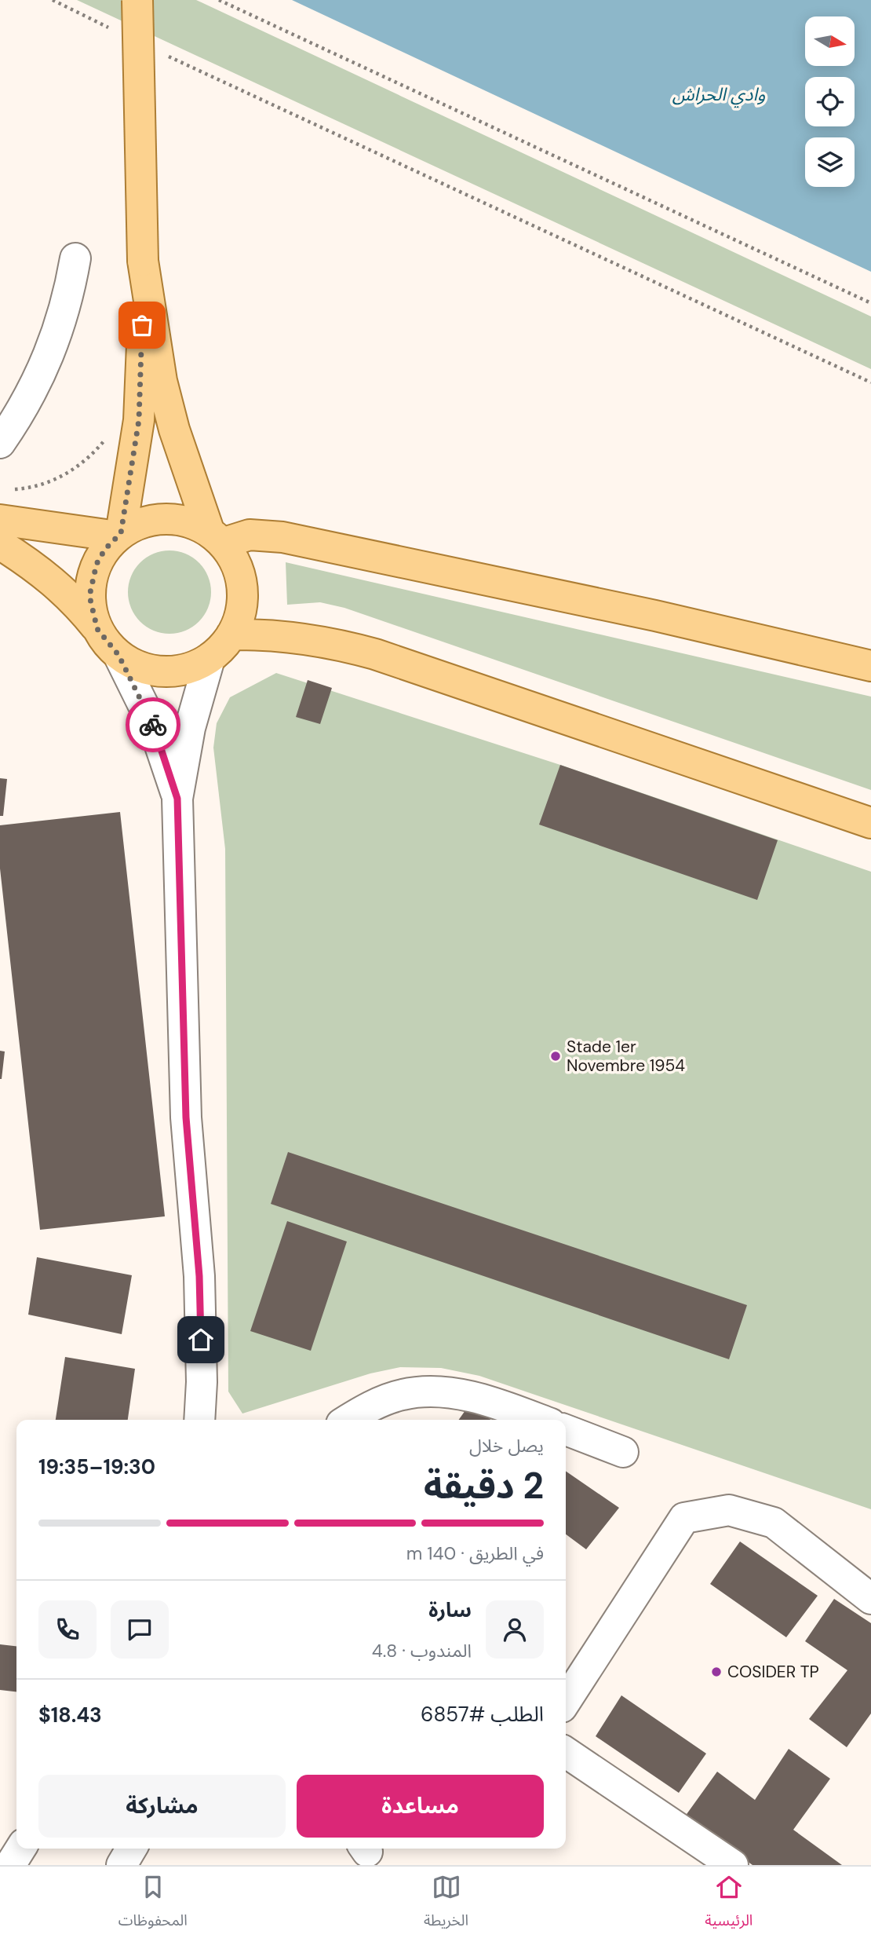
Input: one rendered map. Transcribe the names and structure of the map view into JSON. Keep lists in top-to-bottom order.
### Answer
{
  "water": ["وادي الحراش"],
  "places": ["Stade 1er Novembre 1954", "COSIDER TP"],
  "north": "right",
  "page": {
    "heading": ["2 دقيقة", "يصل خلال", "19:30–19:35"],
    "panel": [
      "سارة",
      "المندوب · 4.8",
      "الطلب #6857",
      "$18.43"
    ],
    "bar": "في الطريق · 140 m",
    "buttons": ["مساعدة", "مشاركة"],
    "tabs": ["الرئيسية", "الخريطة", "المحفوظات"]
  }
}
